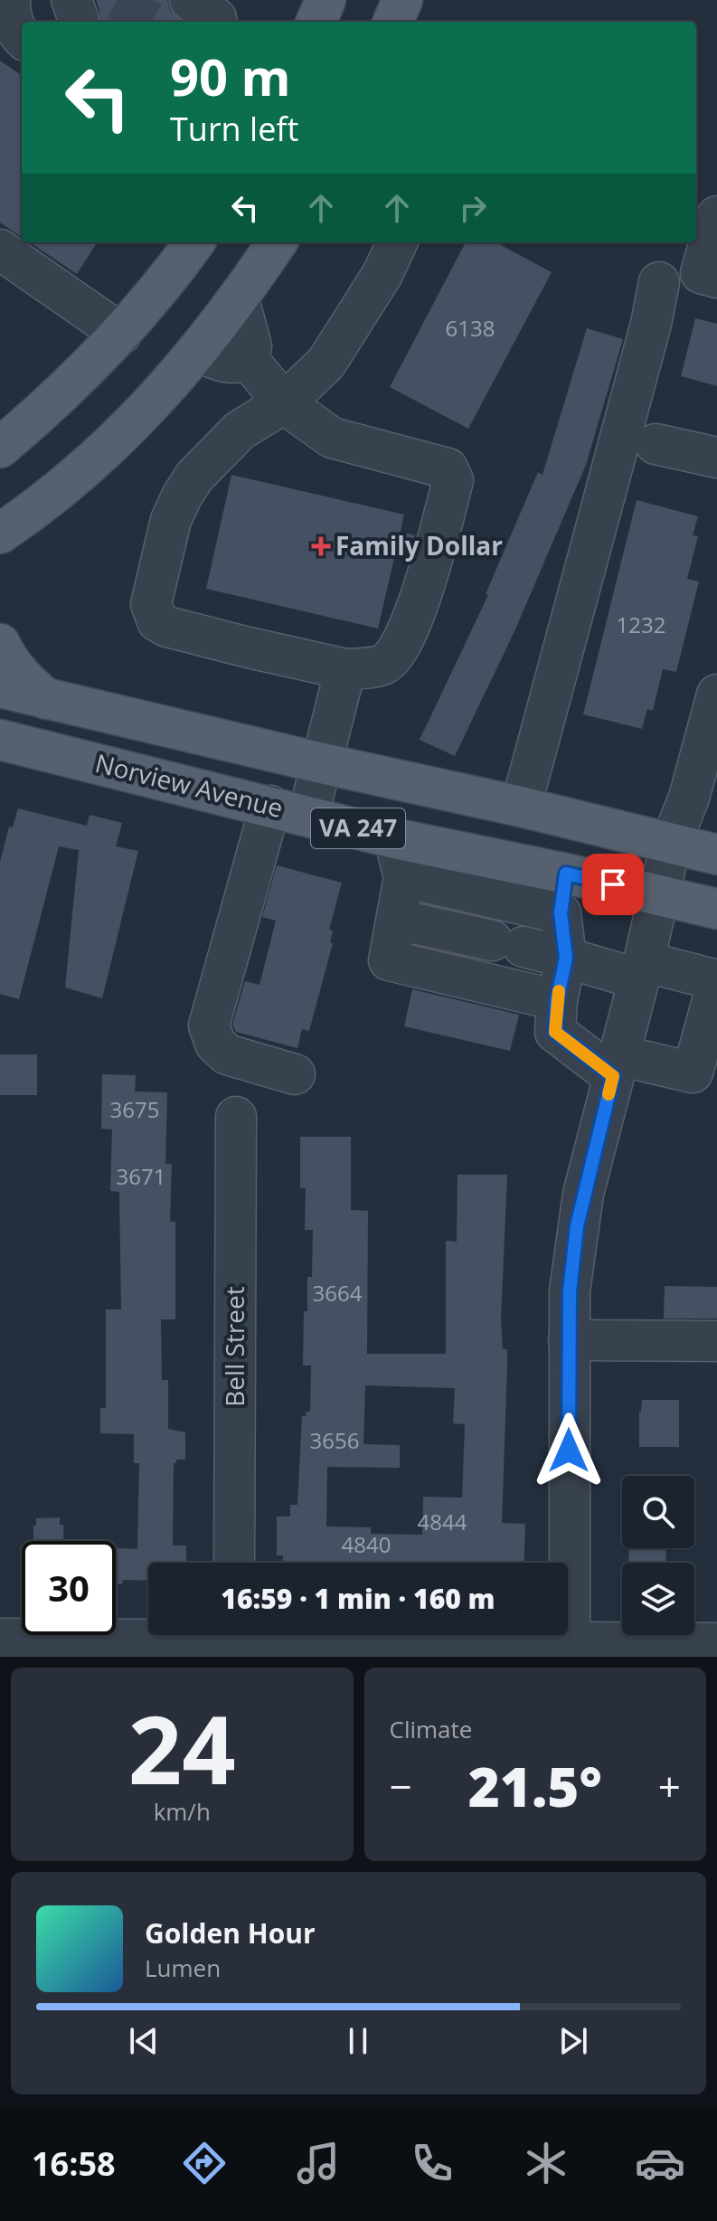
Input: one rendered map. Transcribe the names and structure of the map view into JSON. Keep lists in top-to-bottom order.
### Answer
{
  "streets": {
    "main road": ["Norview Avenue", "VA 247"],
    "street": ["Bell Street"]
  },
  "places": {
    "health": ["Family Dollar"]
  },
  "house_numbers": [
    "6138",
    "1232",
    "3675",
    "3671",
    "3664",
    "3656",
    "4844",
    "4840"
  ],
  "page": {
    "turn": ["90 m", "Turn left"],
    "limit": "30",
    "trip": "16:59 · 1 min · 160 m",
    "tile": [
      ["24", "km/h"],
      "Climate"
    ],
    "heat": ["−", "21.5°", "+"],
    "song": ["Golden Hour", "Lumen"],
    "tabs": "16:58"
  }
}
